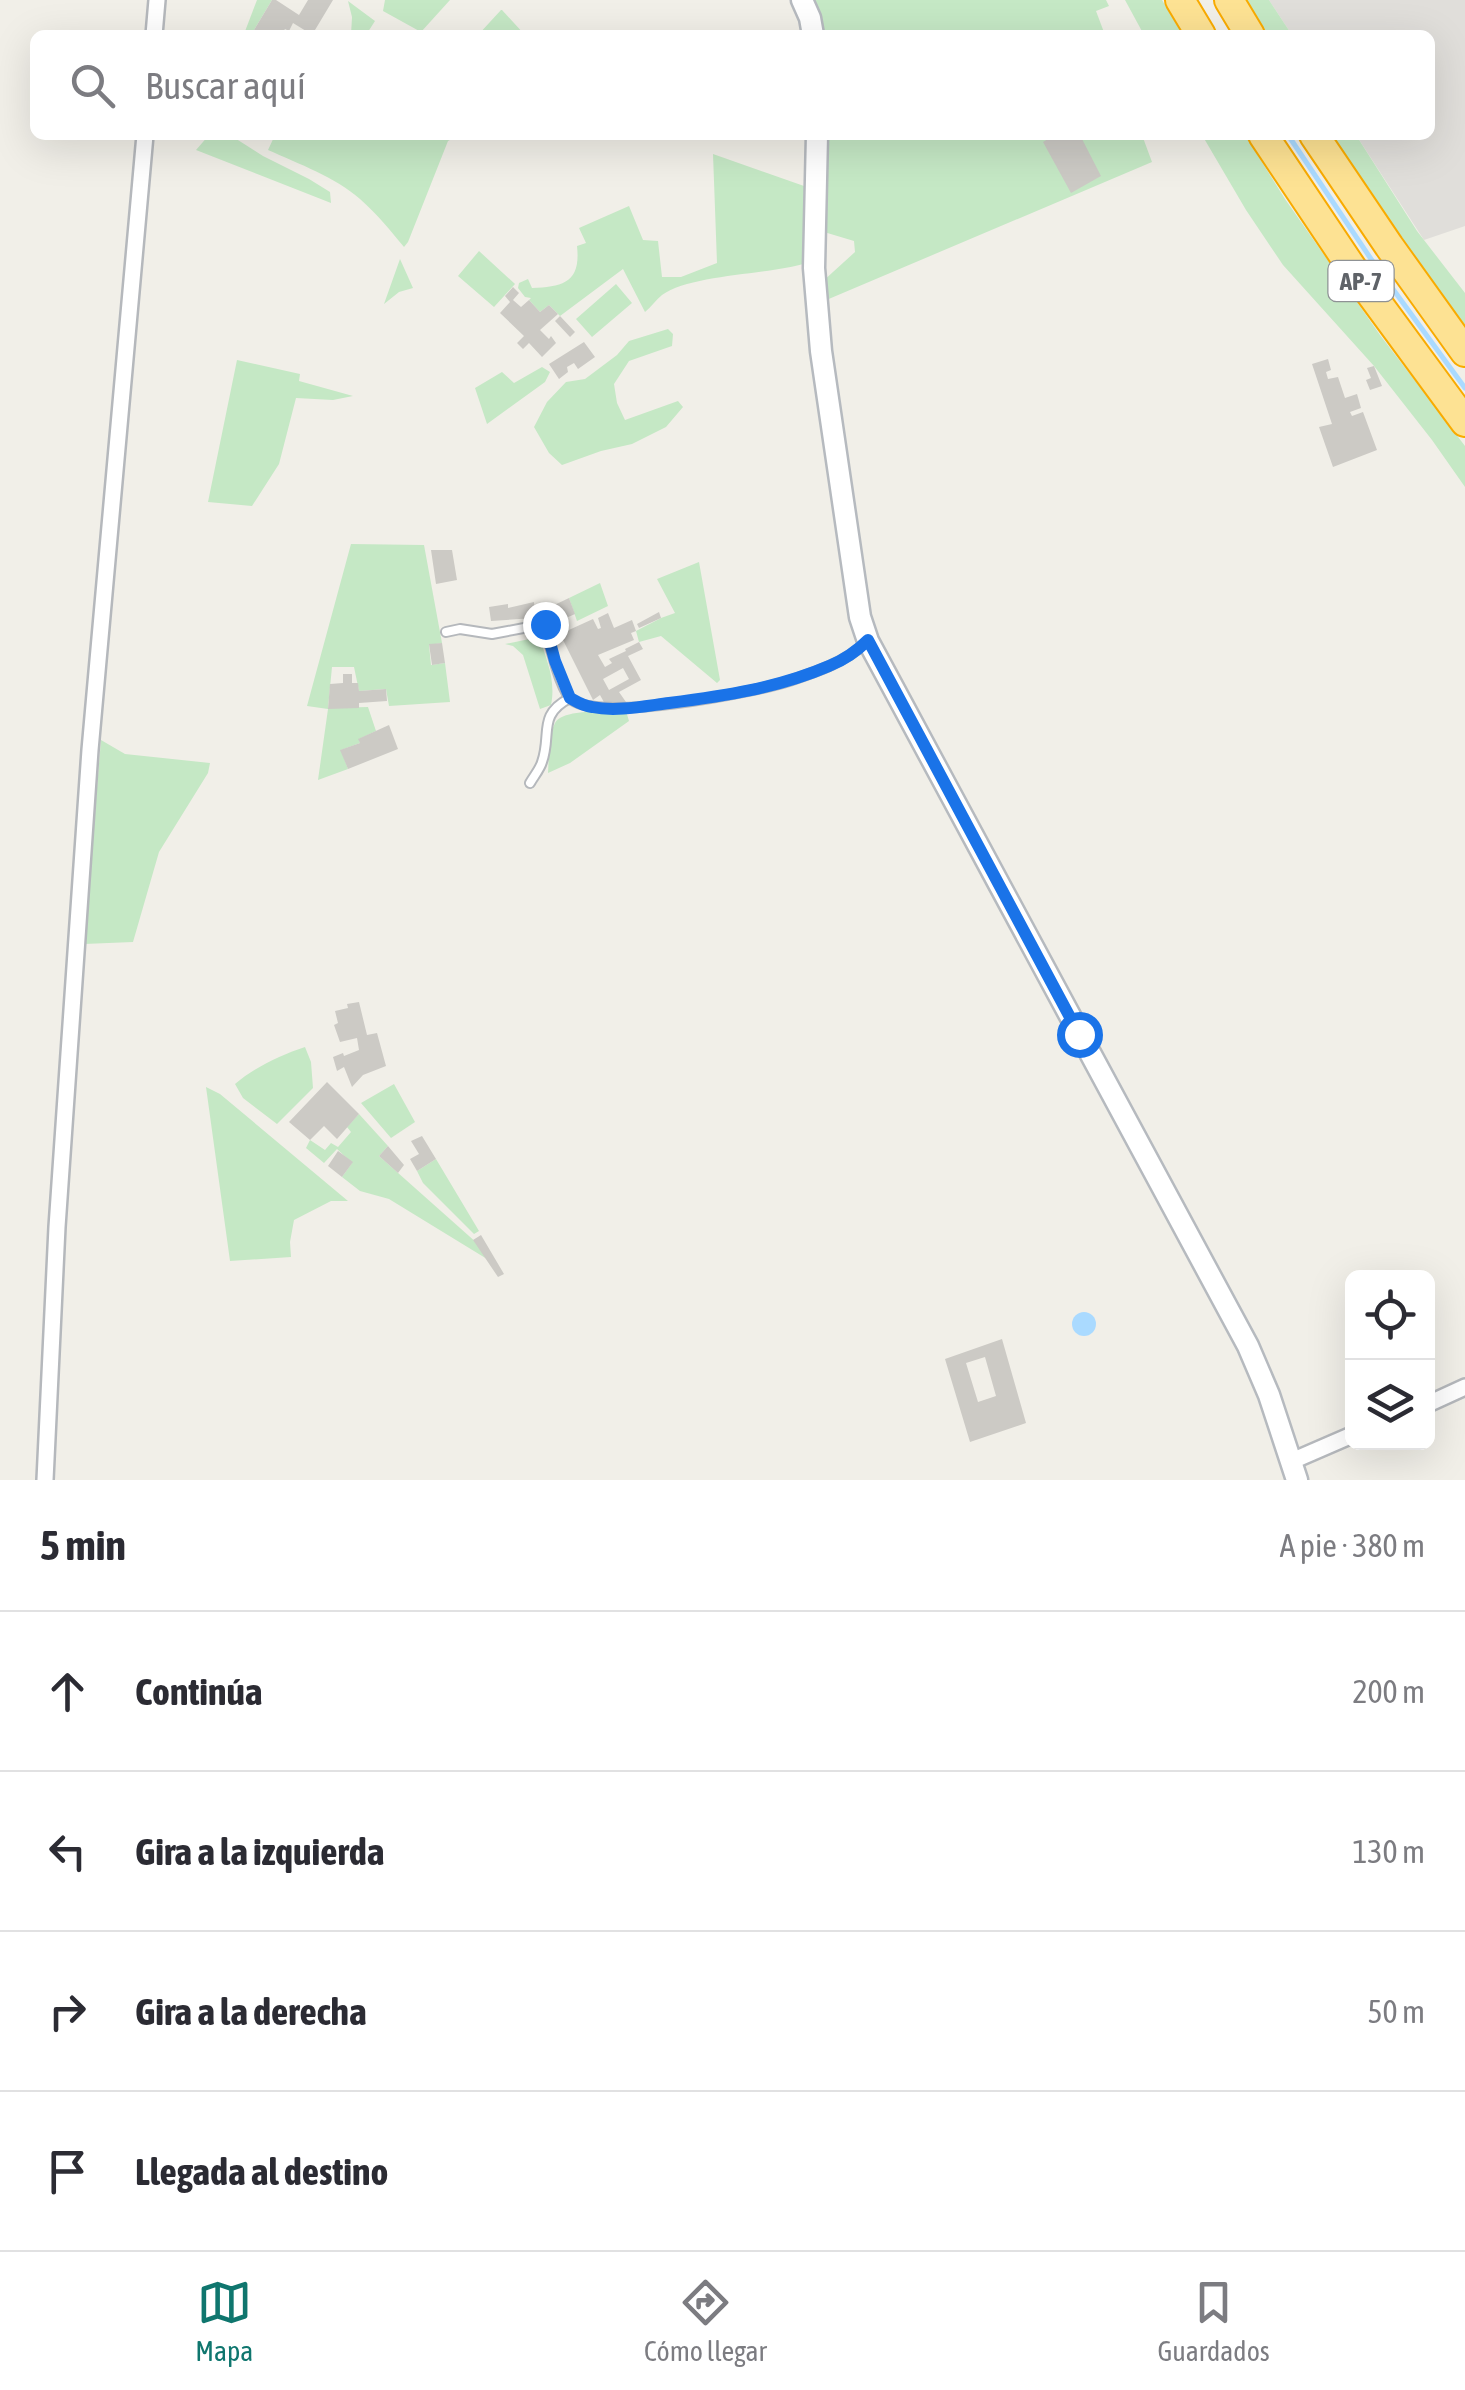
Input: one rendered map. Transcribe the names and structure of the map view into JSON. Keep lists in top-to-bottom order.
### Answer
{
  "streets": {
    "highway": ["AP-7"]
  },
  "page": {
    "search": "Buscar aquí",
    "heading": ["5 min", "A pie · 380 m"],
    "list": [
      ["Continúa", "200 m"],
      ["Gira a la izquierda", "130 m"],
      ["Gira a la derecha", "50 m"],
      "Llegada al destino"
    ],
    "nav": ["Mapa", "Cómo llegar", "Guardados"]
  }
}
